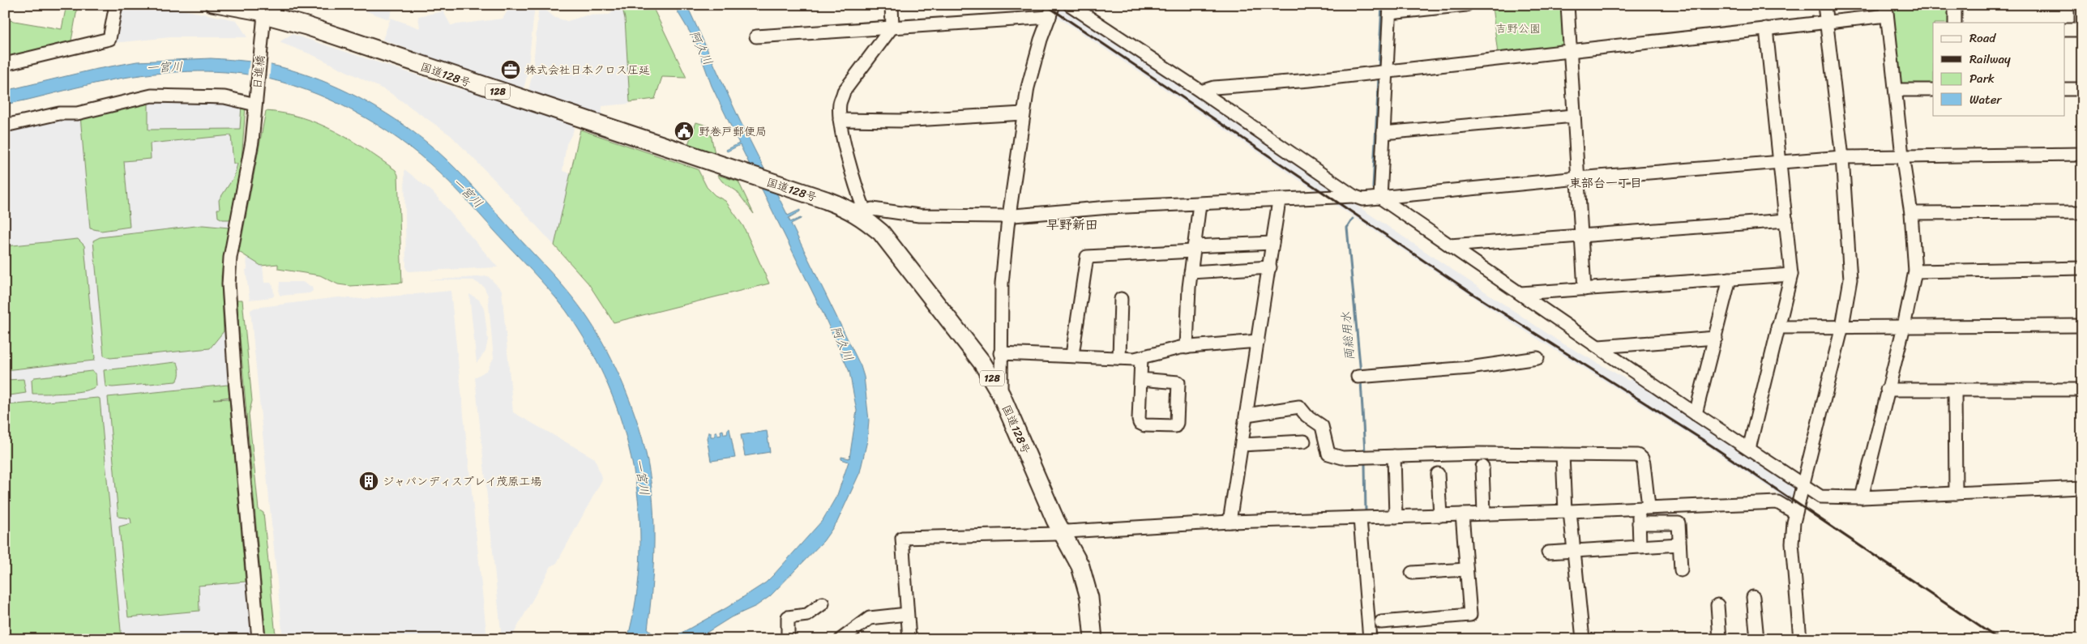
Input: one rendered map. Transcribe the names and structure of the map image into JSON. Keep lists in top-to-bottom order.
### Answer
{
  "streets": {
    "highway": ["国道128号", "128"],
    "street": ["日進橋"]
  },
  "crossings": [
    ["日進橋", "国道128号"]
  ],
  "districts": ["東部台一丁目", "早野新田"],
  "water": ["阿久川", "一宮川", "両総用水"],
  "parks": ["吉野公園"],
  "places": {
    "office": ["株式会社日本クロス圧延"],
    "public building": ["野巻戸郵便局"],
    "building": ["ジャパンディスプレイ茂原工場"]
  },
  "legend": [
    "Road",
    "Railway",
    "Park",
    "Water"
  ]
}
